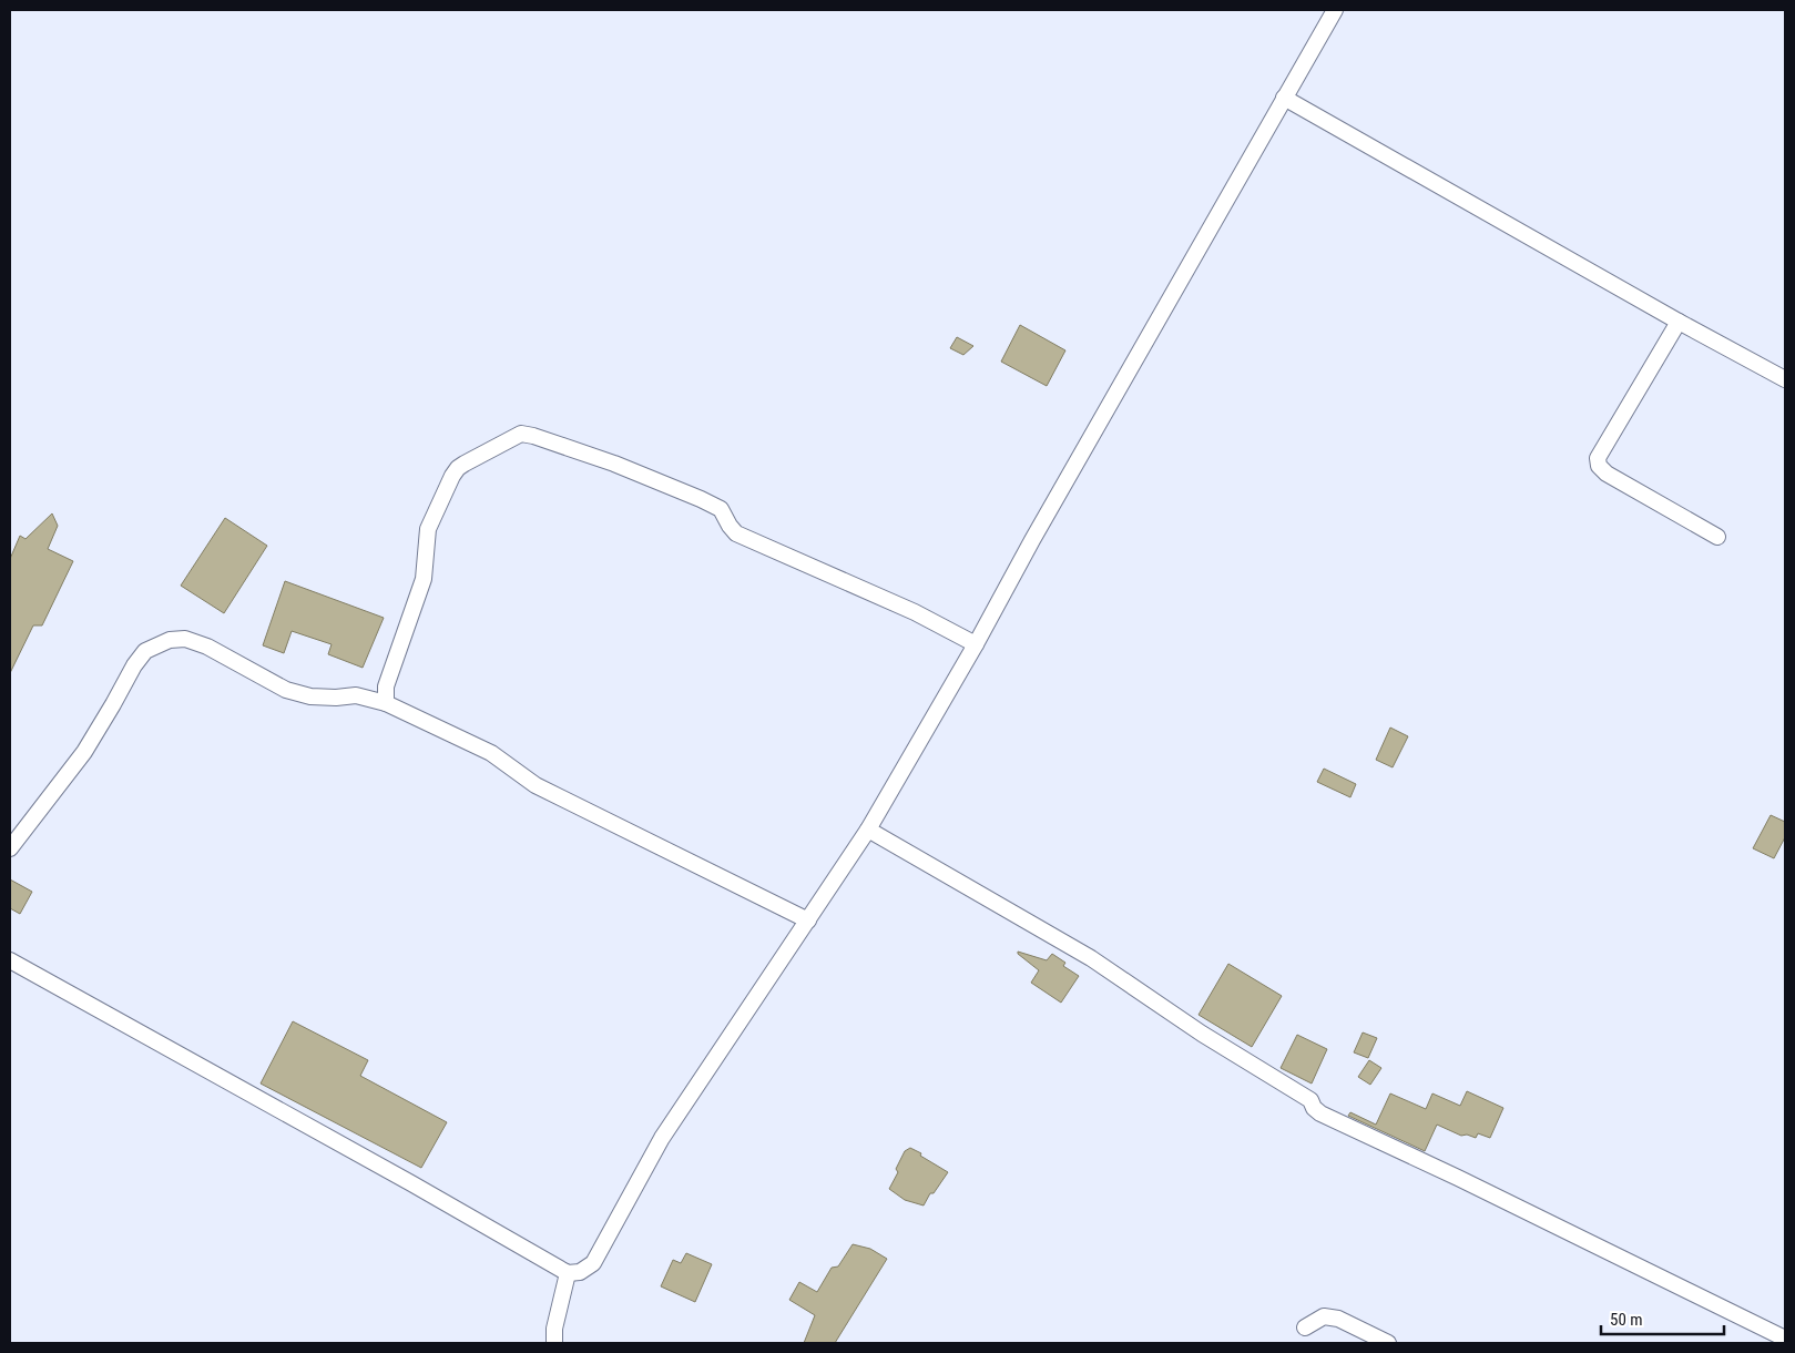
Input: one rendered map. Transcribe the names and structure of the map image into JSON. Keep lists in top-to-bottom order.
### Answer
{
  "scale_bar": "50 m"
}
